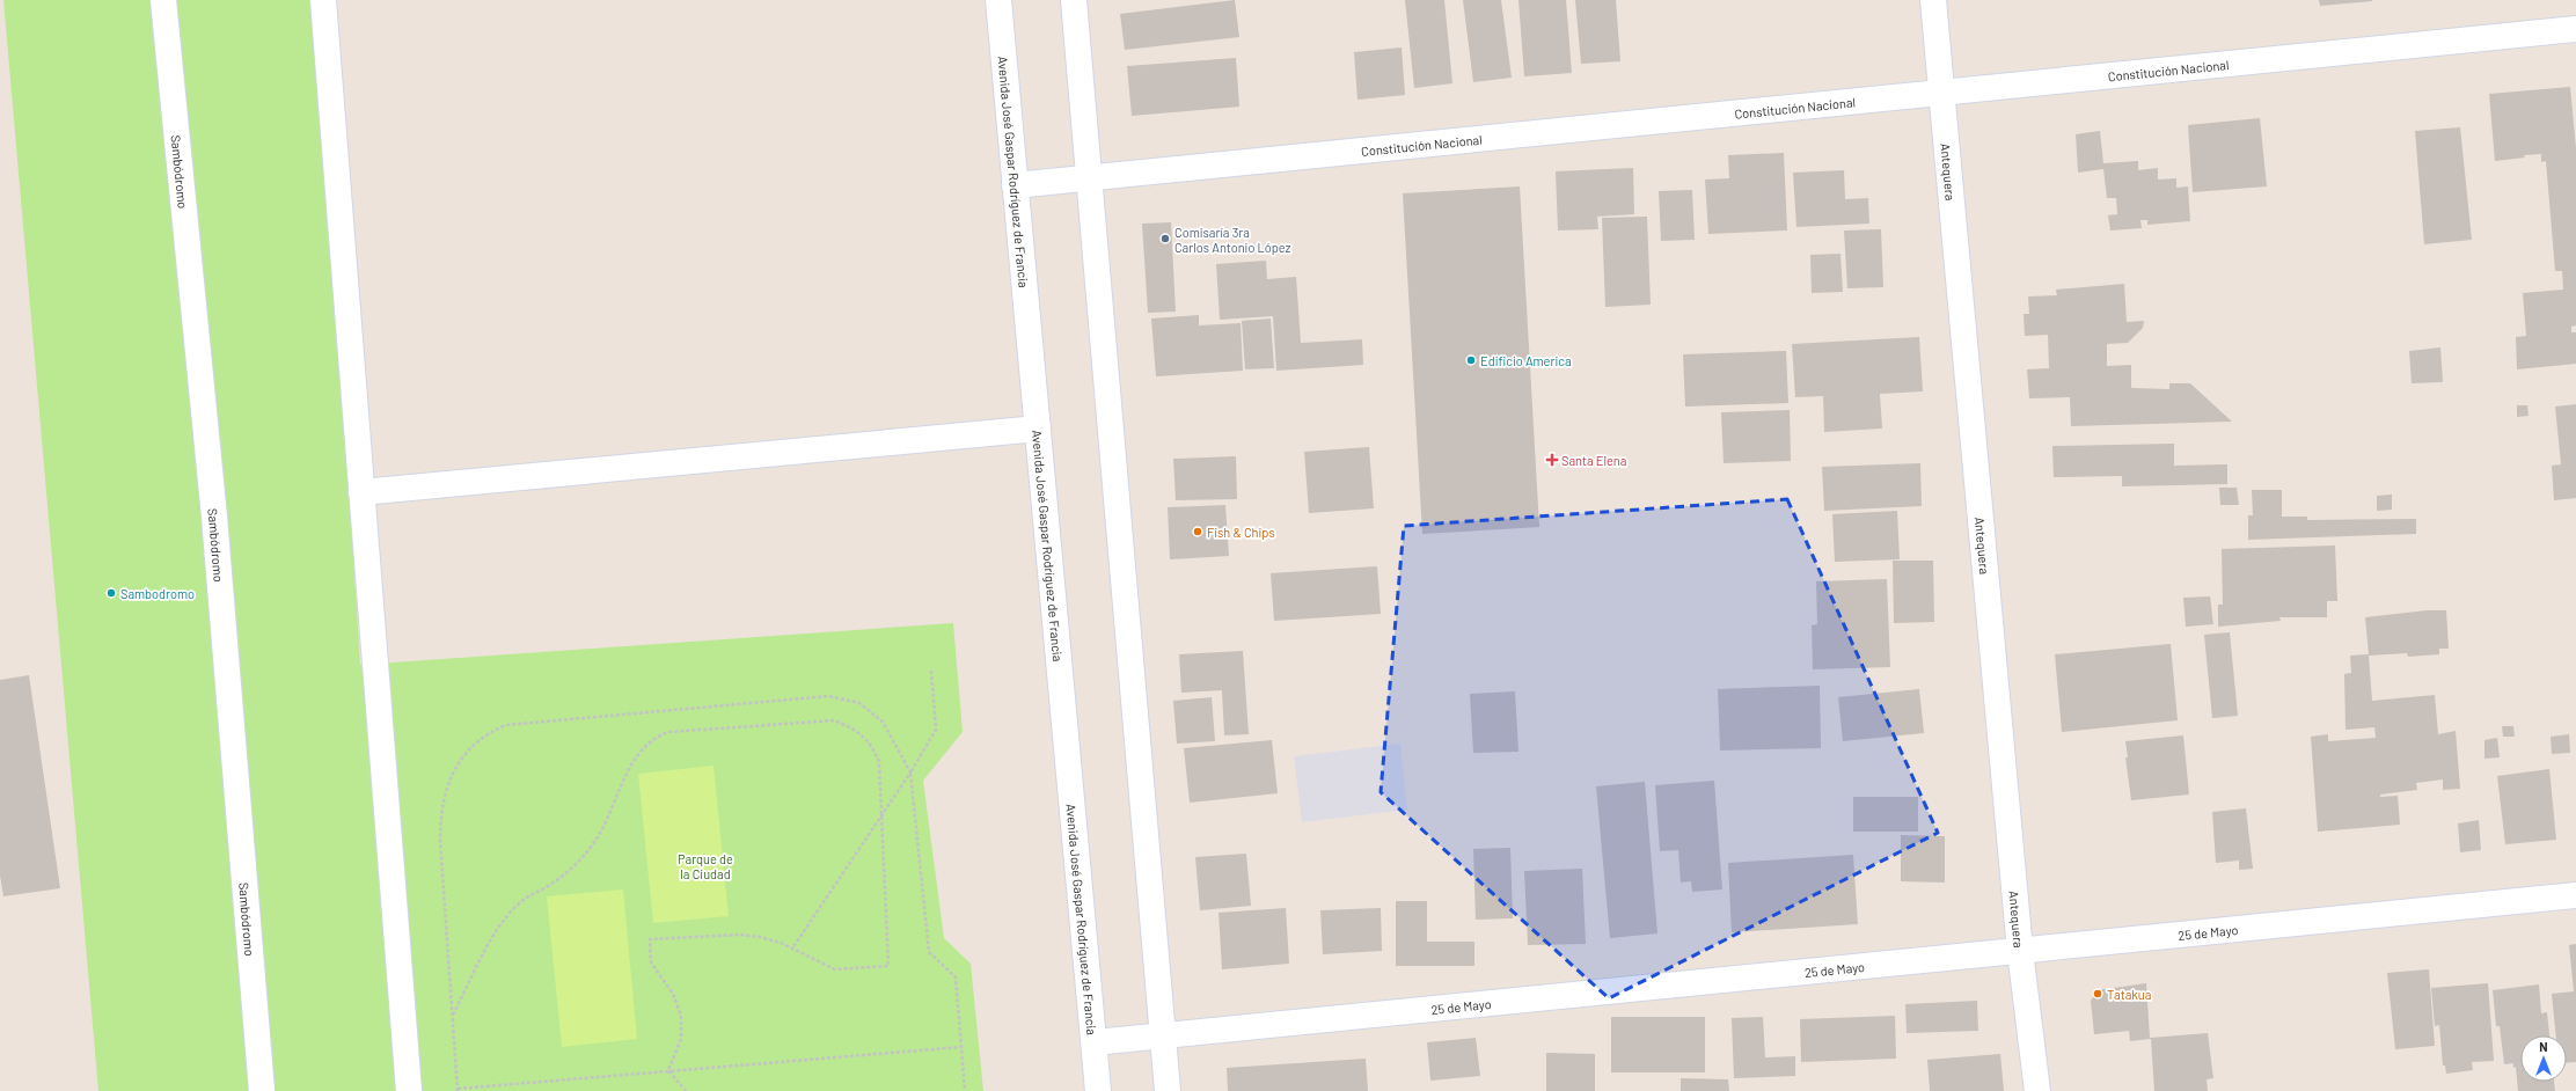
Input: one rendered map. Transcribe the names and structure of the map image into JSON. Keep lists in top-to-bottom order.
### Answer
{
  "streets": {
    "street": [
      "Constitución Nacional",
      "Sambódromo",
      "Avenida José Gaspar Rodríguez de Francia",
      "Antequera",
      "25 de Mayo"
    ]
  },
  "crossings": [
    ["Constitución Nacional", "Avenida José Gaspar Rodríguez de Francia"],
    ["Constitución Nacional", "Antequera"],
    ["Avenida José Gaspar Rodríguez de Francia", "25 de Mayo"],
    ["Antequera", "25 de Mayo"]
  ],
  "parks": ["Parque de la Ciudad"],
  "places": {
    "other": [
      "Comisaría 3ra Carlos Antonio López",
      "Edificio America",
      "Fish & Chips",
      "Sambodromo",
      "Tatakua"
    ],
    "health": ["Santa Elena"]
  },
  "north": "top"
}
